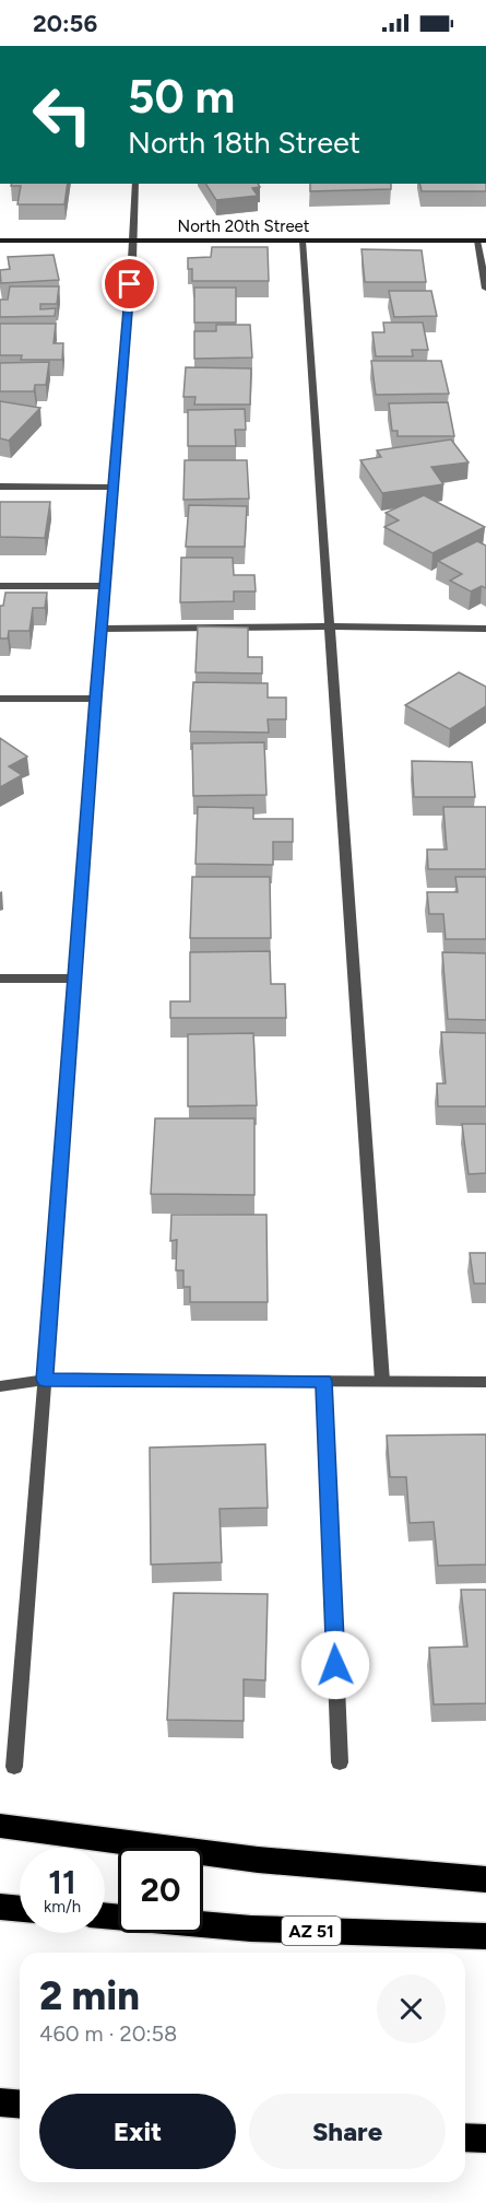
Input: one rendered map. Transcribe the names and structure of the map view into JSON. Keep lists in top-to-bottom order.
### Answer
{
  "streets": {
    "highway": ["AZ 51"],
    "street": ["North 20th Street"]
  },
  "page": {
    "status": "20:56",
    "turn": ["50 m", "North 18th Street"],
    "speed": "11 km/h",
    "limit": "20",
    "heading": ["2 min", "460 m · 20:58"],
    "buttons": ["Exit", "Share"]
  }
}
